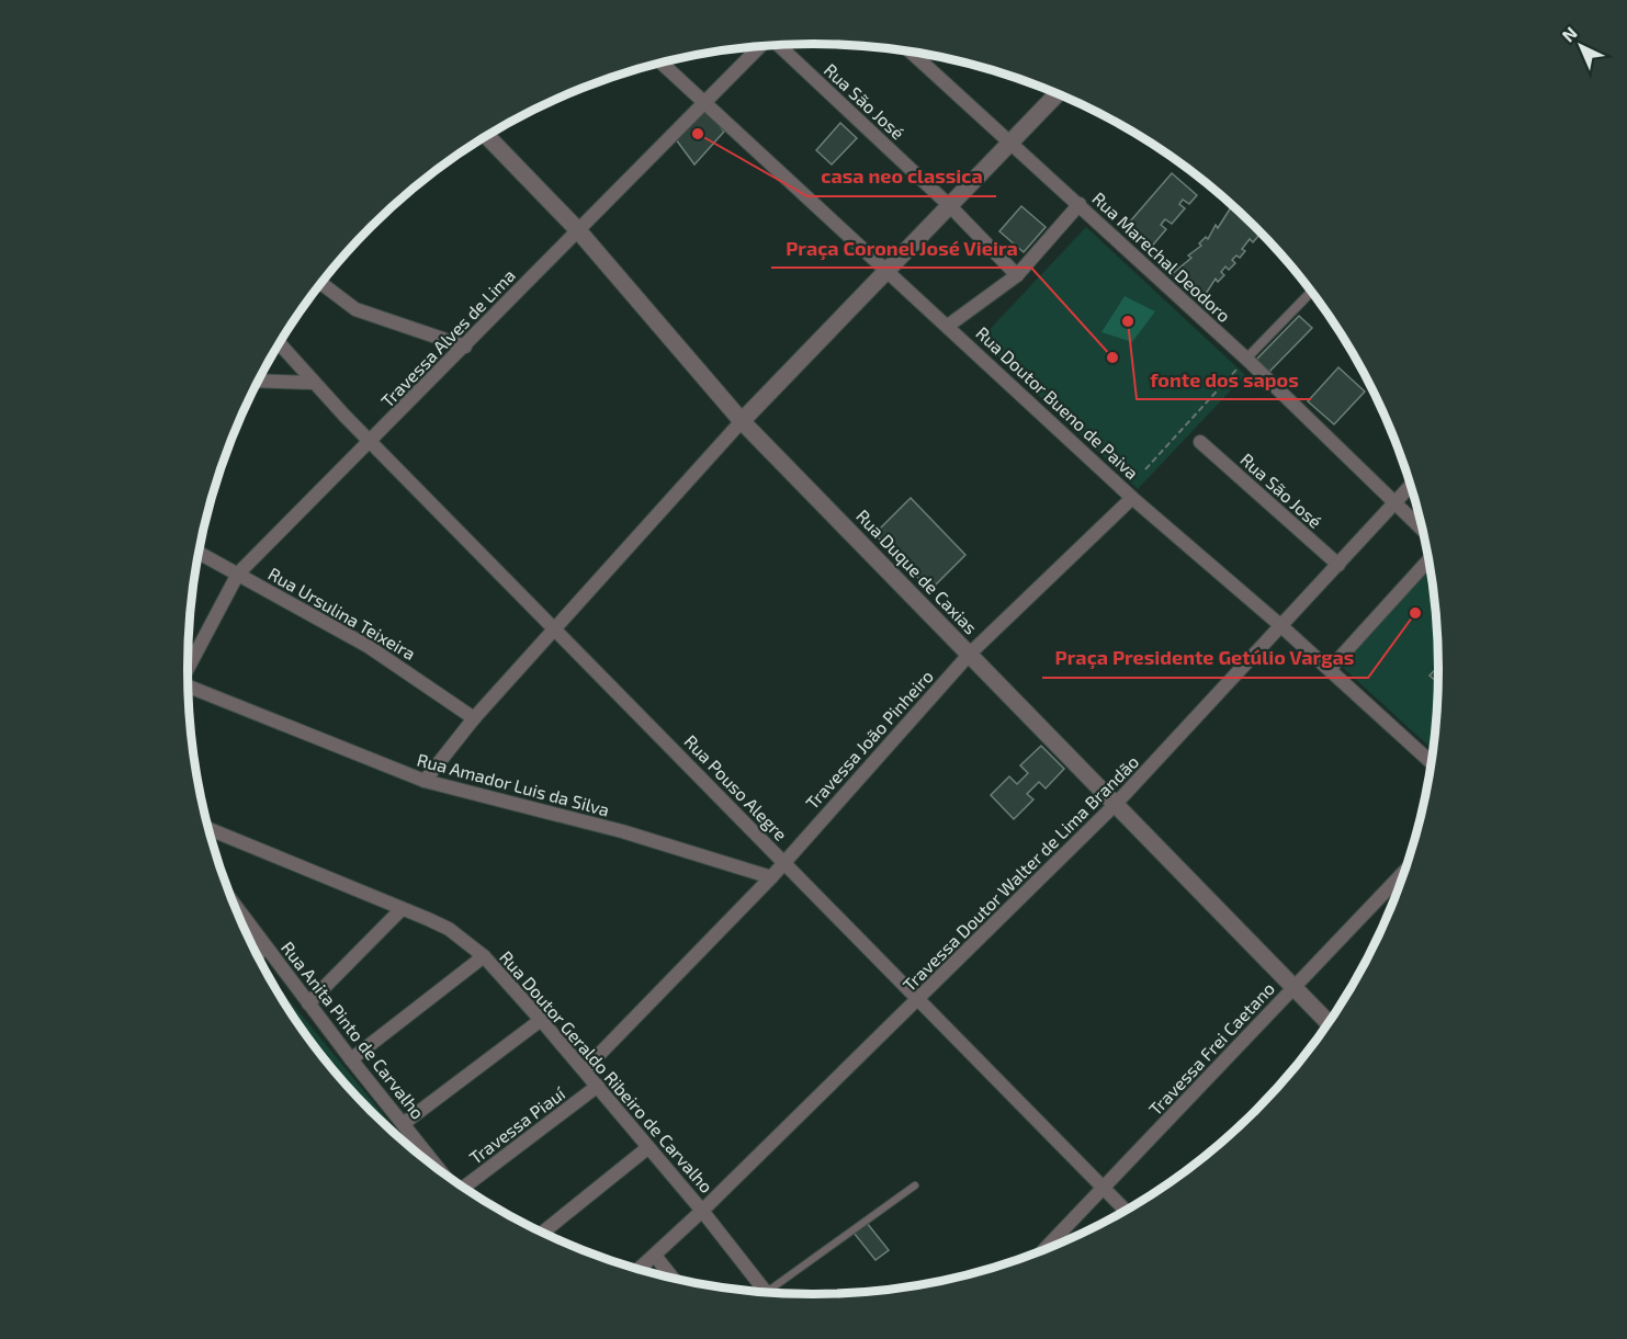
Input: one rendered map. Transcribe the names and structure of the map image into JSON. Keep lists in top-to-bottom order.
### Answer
{
  "streets": {
    "street": [
      "Rua São José",
      "Rua Marechal Deodoro",
      "Travessa Alves de Lima",
      "Rua Doutor Bueno de Paiva",
      "Rua Duque de Caxias",
      "Rua Ursulina Teixeira",
      "Travessa João Pinheiro",
      "Rua Amador Luis da Silva",
      "Rua Pouso Alegre",
      "Travessa Doutor Walter de Lima Brandão",
      "Rua Anita Pinto de Carvalho",
      "Travessa Frei Caetano",
      "Rua Doutor Geraldo Ribeiro de Carvalho",
      "Travessa Piauí"
    ]
  },
  "crossings": [
    ["Rua São José", "Travessa Doutor Walter de Lima Brandão"],
    ["Rua Marechal Deodoro", "Travessa Doutor Walter de Lima Brandão"],
    ["Travessa Alves de Lima", "Rua Doutor Bueno de Paiva"],
    ["Travessa Alves de Lima", "Rua Duque de Caxias"],
    ["Travessa Alves de Lima", "Rua Ursulina Teixeira"],
    ["Travessa Alves de Lima", "Rua Pouso Alegre"],
    ["Rua Doutor Bueno de Paiva", "Travessa João Pinheiro"],
    ["Rua Doutor Bueno de Paiva", "Travessa Doutor Walter de Lima Brandão"],
    ["Rua Duque de Caxias", "Travessa João Pinheiro"],
    ["Rua Duque de Caxias", "Travessa Doutor Walter de Lima Brandão"],
    ["Rua Duque de Caxias", "Travessa Frei Caetano"],
    ["Travessa João Pinheiro", "Rua Amador Luis da Silva"],
    ["Travessa João Pinheiro", "Rua Pouso Alegre"],
    ["Travessa João Pinheiro", "Rua Doutor Geraldo Ribeiro de Carvalho"],
    ["Rua Pouso Alegre", "Travessa Doutor Walter de Lima Brandão"],
    ["Rua Pouso Alegre", "Travessa Frei Caetano"],
    ["Travessa Doutor Walter de Lima Brandão", "Rua Doutor Geraldo Ribeiro de Carvalho"],
    ["Rua Doutor Geraldo Ribeiro de Carvalho", "Travessa Piauí"]
  ],
  "places": [
    "casa neo classica",
    "fonte dos sapos",
    "Praça Coronel José Vieira",
    "Praça Presidente Getúlio Vargas"
  ],
  "north": "top left"
}
